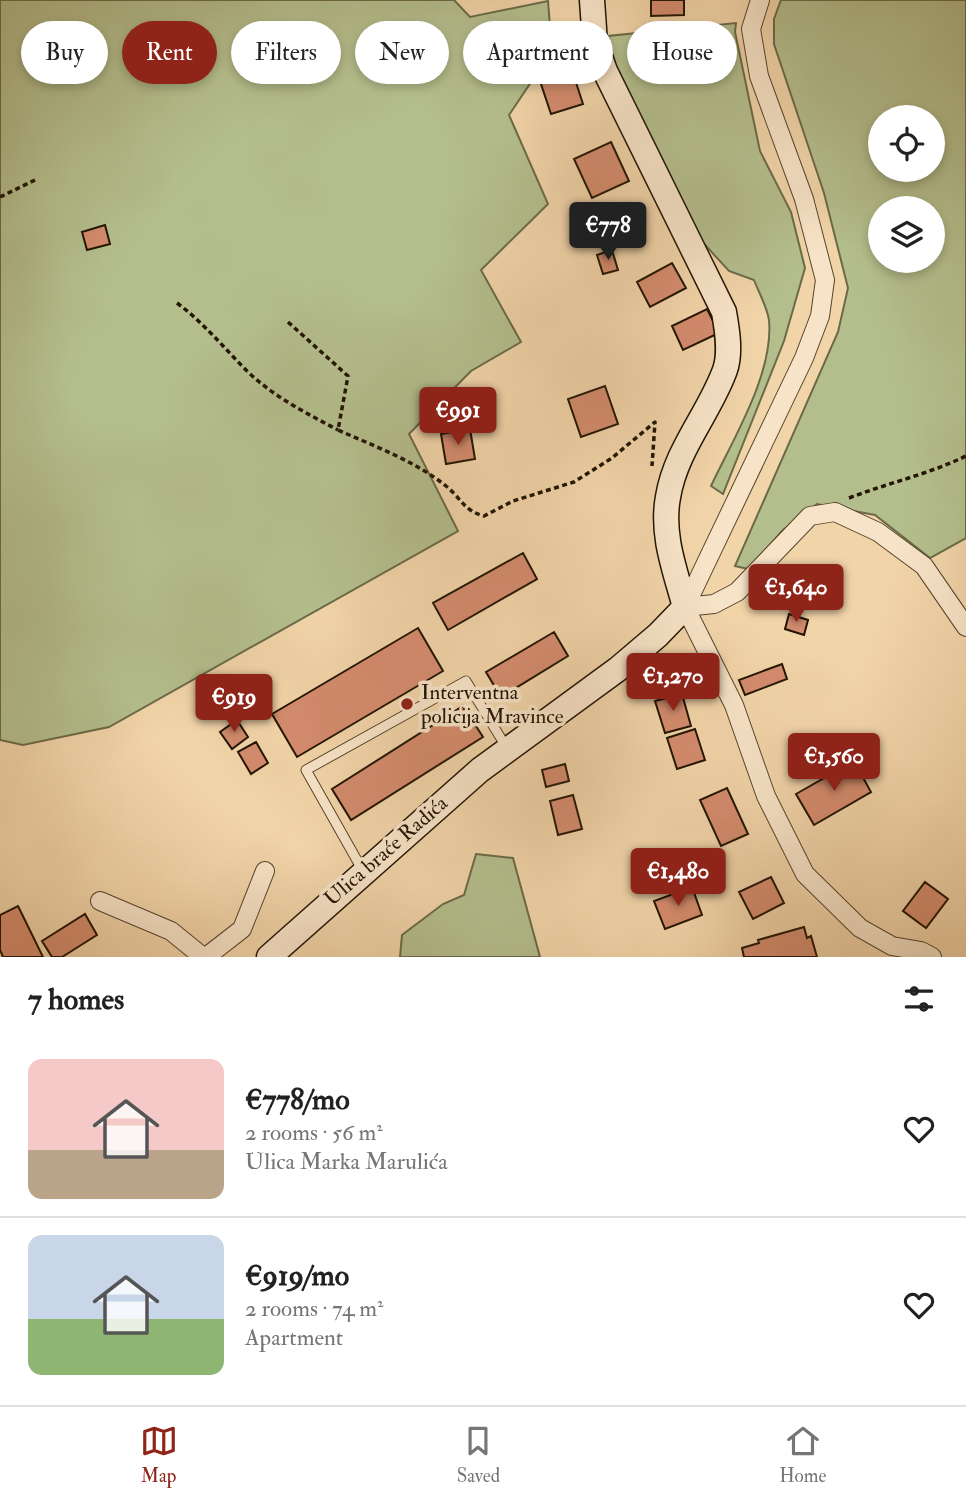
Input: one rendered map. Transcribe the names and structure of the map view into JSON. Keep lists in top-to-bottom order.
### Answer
{
  "streets": {
    "main road": ["Ulica braće Radića"]
  },
  "places": ["Interventna policija Mravince"],
  "page": {
    "chip": [
      "Buy",
      "Rent",
      "Filters",
      "New",
      "Apartment",
      "House"
    ],
    "price": [
      "€778",
      "€991",
      "€1,640",
      "€1,270",
      "€919",
      "€1,560",
      "€1,480"
    ],
    "heading": "7 homes",
    "list": [
      {
        "name": "€778/mo",
        "note": "2 rooms · 56 m² · Ulica Marka Marulića"
      },
      {
        "name": "€919/mo",
        "note": "2 rooms · 74 m² · Apartment"
      }
    ],
    "tabs": ["Map", "Saved", "Home"]
  }
}
